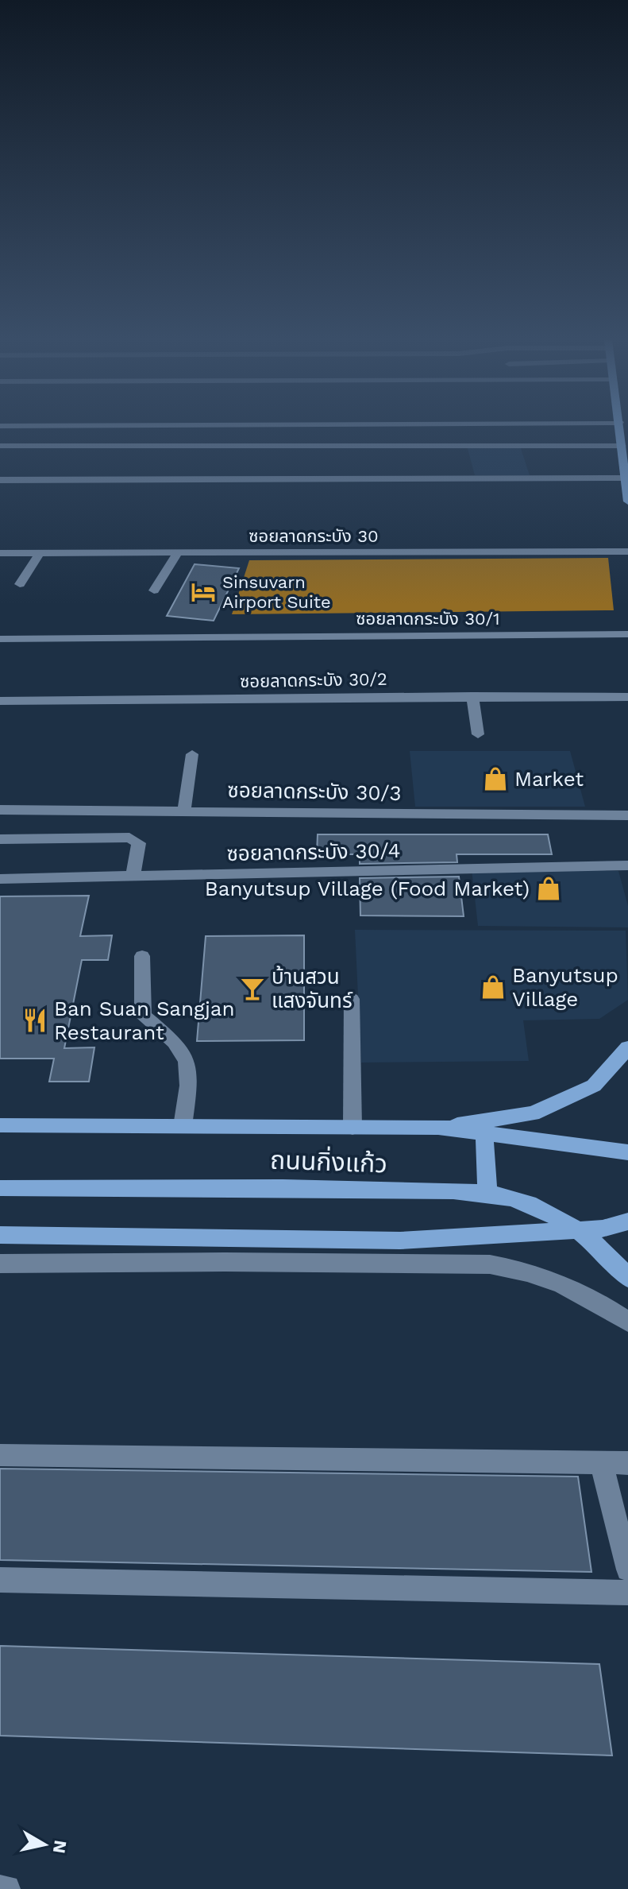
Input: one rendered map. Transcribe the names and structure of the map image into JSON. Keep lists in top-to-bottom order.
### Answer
{
  "streets": {
    "main road": ["ถนนกิ่งแก้ว"],
    "street": [
      "ซอยลาดกระบัง 30",
      "ซอยลาดกระบัง 30/1",
      "ซอยลาดกระบัง 30/2",
      "ซอยลาดกระบัง 30/3",
      "ซอยลาดกระบัง 30/4"
    ]
  },
  "places": {
    "hotel": ["Sinsuvarn Airport Suite"],
    "shop": ["Market", "Banyutsup Village (Food Market)", "Banyutsup Village"],
    "bar": ["บ้านสวน แสงจันทร์"],
    "restaurant": ["Ban Suan Sangjan Restaurant"]
  },
  "north": "right"
}
